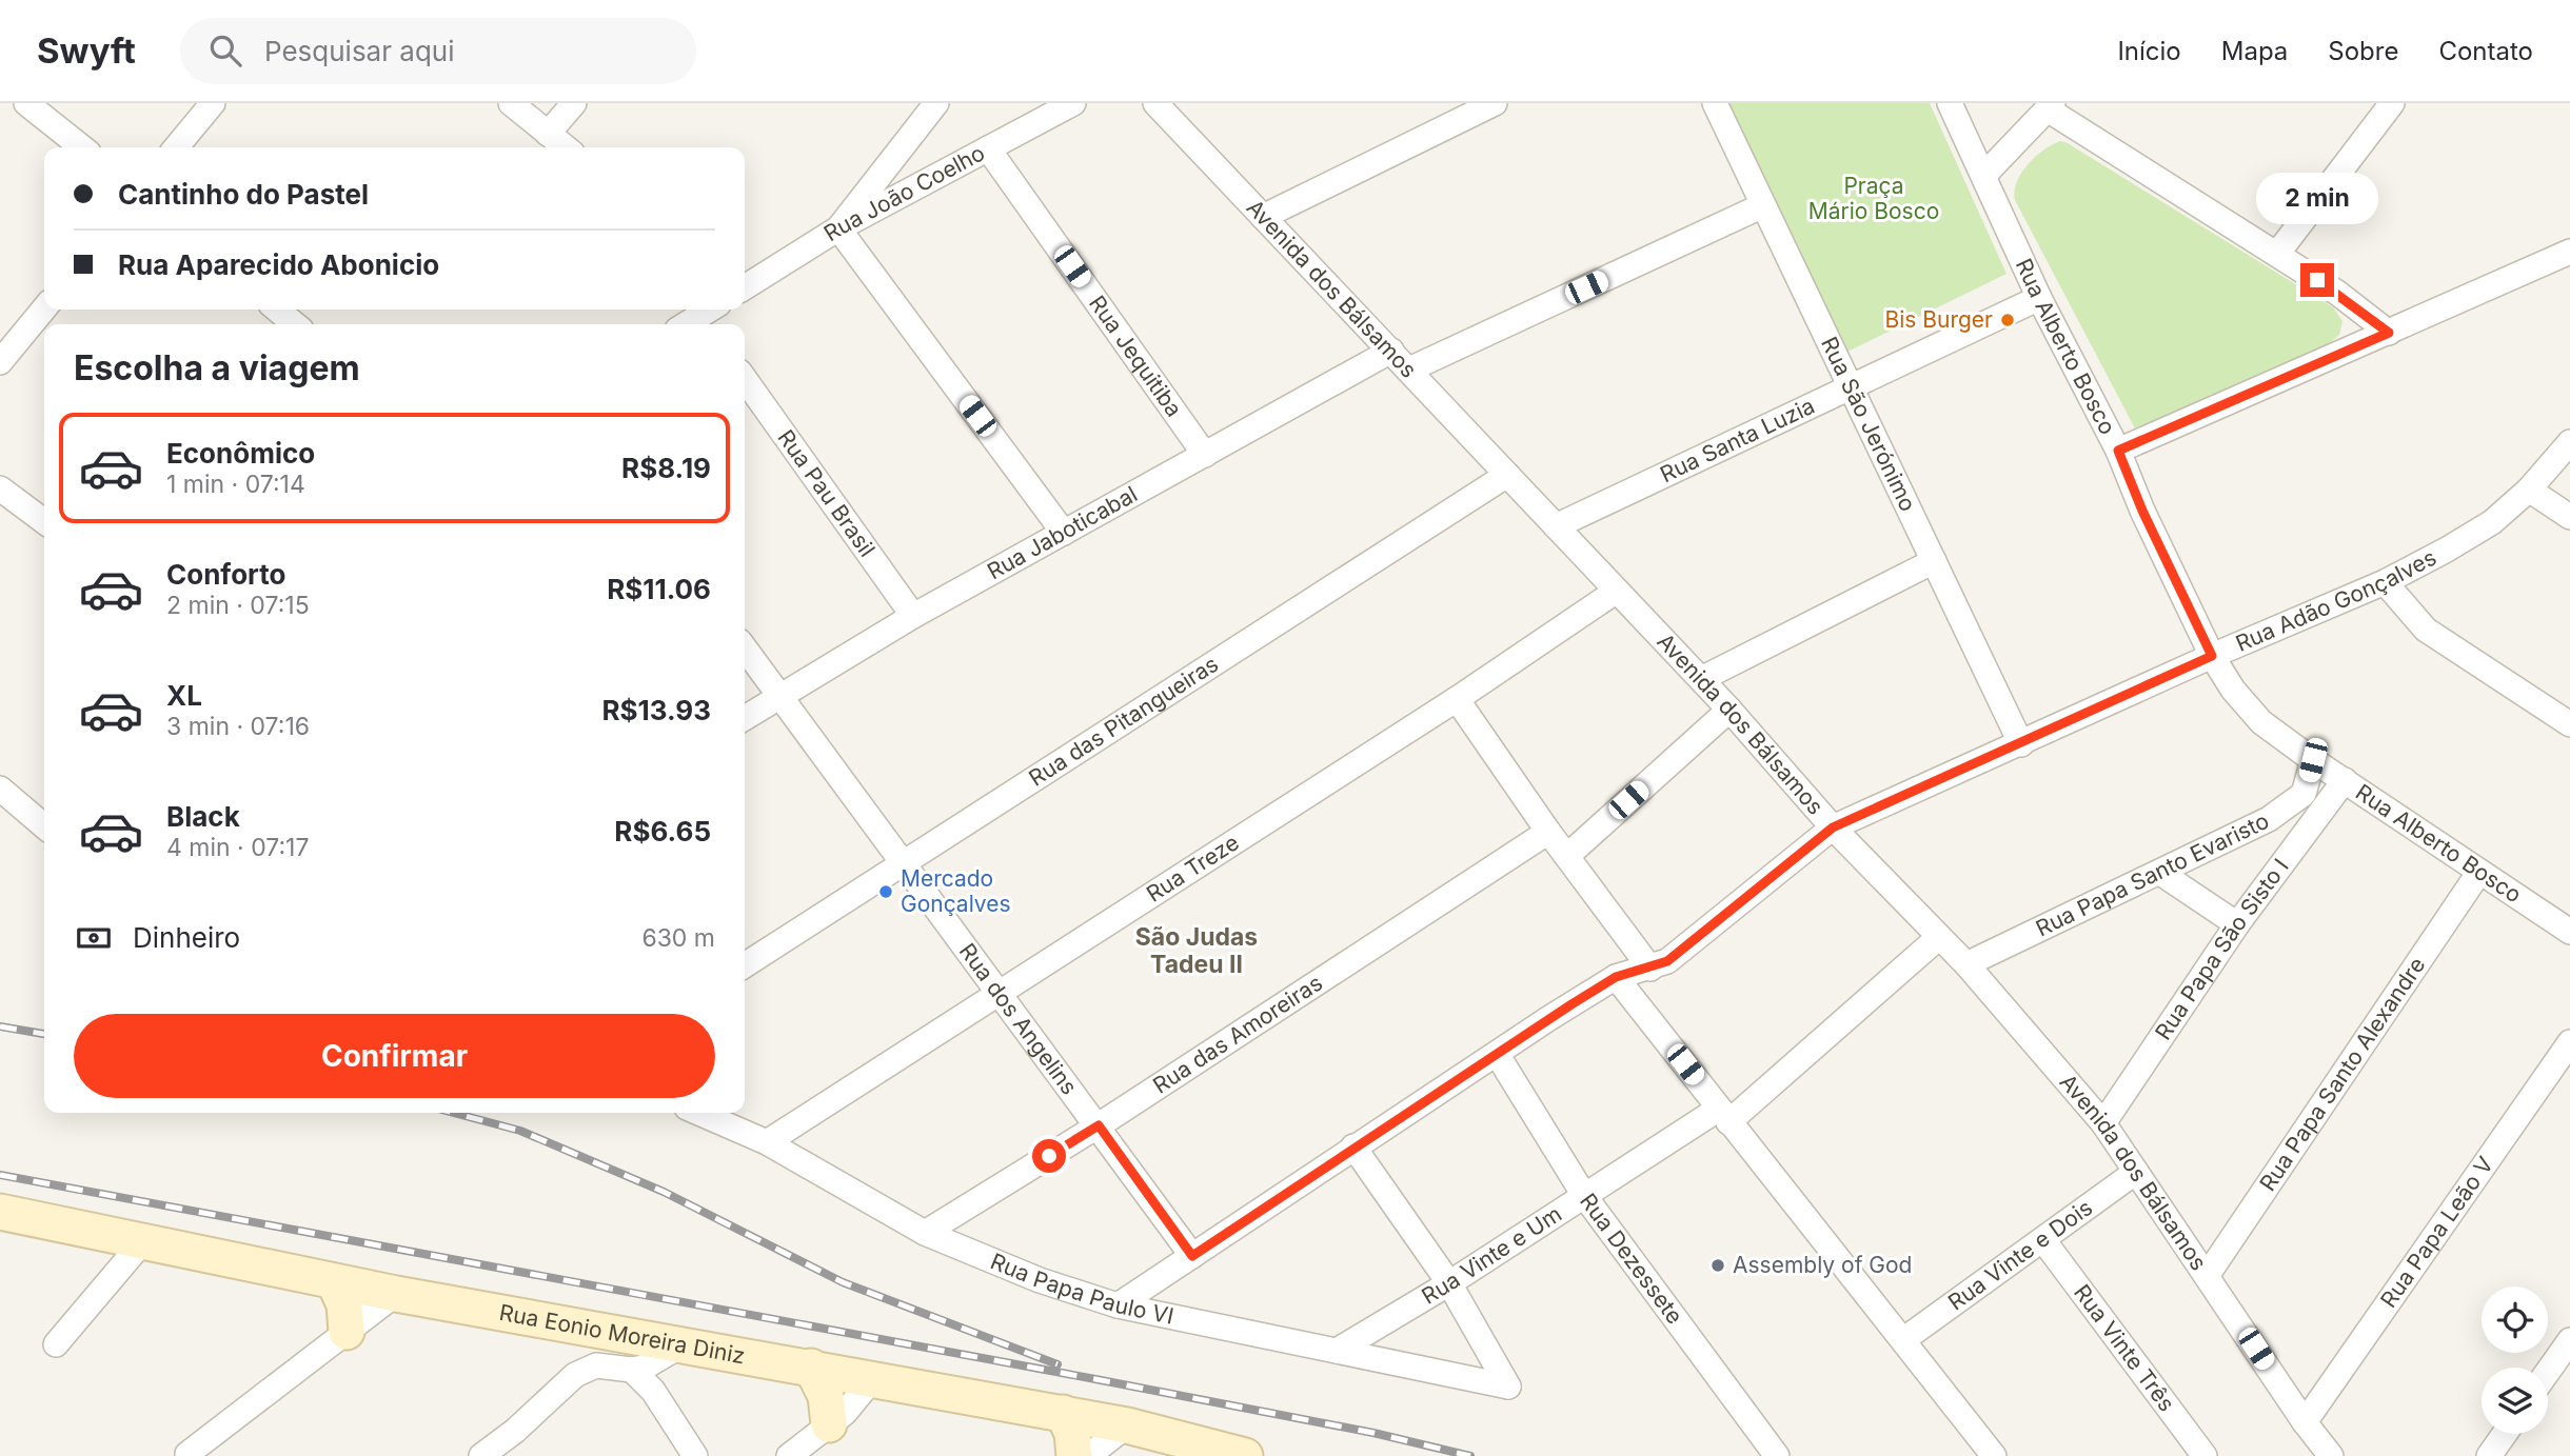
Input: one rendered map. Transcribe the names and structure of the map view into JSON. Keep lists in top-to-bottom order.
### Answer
{
  "streets": {
    "main road": ["Rua Eonio Moreira Diniz"],
    "street": [
      "Rua João Coelho",
      "Avenida dos Bálsamos",
      "Rua Alberto Bosco",
      "Rua Jequitiba",
      "Rua São Jerónimo",
      "Rua Santa Luzia",
      "Rua Pau Brasil",
      "Rua Jaboticabal",
      "Rua Adão Gonçalves",
      "Rua das Pitangueiras",
      "Rua Treze",
      "Rua Papa Santo Evaristo",
      "Rua Papa São Sisto I",
      "Rua dos Angelins",
      "Rua das Amoreiras",
      "Rua Papa Santo Alexandre",
      "Rua Papa Leão V",
      "Rua Vinte e Um",
      "Rua Vinte e Dois",
      "Rua Dezessete",
      "Rua Papa Paulo VI",
      "Rua Vinte Três"
    ]
  },
  "crossings": [
    ["Rua João Coelho", "Rua Jequitiba"],
    ["Avenida dos Bálsamos", "Rua Santa Luzia"],
    ["Avenida dos Bálsamos", "Rua Jaboticabal"],
    ["Avenida dos Bálsamos", "Rua Adão Gonçalves"],
    ["Avenida dos Bálsamos", "Rua das Pitangueiras"],
    ["Avenida dos Bálsamos", "Rua Treze"],
    ["Avenida dos Bálsamos", "Rua Papa Santo Evaristo"],
    ["Avenida dos Bálsamos", "Rua Papa São Sisto I"],
    ["Avenida dos Bálsamos", "Rua Papa Santo Alexandre"],
    ["Avenida dos Bálsamos", "Rua Papa Leão V"],
    ["Avenida dos Bálsamos", "Rua Vinte e Um"],
    ["Avenida dos Bálsamos", "Rua Vinte e Dois"],
    ["Rua Alberto Bosco", "Rua Santa Luzia"],
    ["Rua Alberto Bosco", "Rua Adão Gonçalves"],
    ["Rua Alberto Bosco", "Rua Papa Santo Evaristo"],
    ["Rua Alberto Bosco", "Rua Papa São Sisto I"],
    ["Rua Alberto Bosco", "Rua Papa Santo Alexandre"],
    ["Rua Jequitiba", "Rua Jaboticabal"],
    ["Rua São Jerónimo", "Rua Santa Luzia"],
    ["Rua São Jerónimo", "Rua Adão Gonçalves"],
    ["Rua Pau Brasil", "Rua Jaboticabal"],
    ["Rua Jaboticabal", "Rua dos Angelins"],
    ["Rua Adão Gonçalves", "Rua dos Angelins"],
    ["Rua Adão Gonçalves", "Rua Dezessete"],
    ["Rua Adão Gonçalves", "Rua Papa Paulo VI"],
    ["Rua das Pitangueiras", "Rua dos Angelins"],
    ["Rua Treze", "Rua dos Angelins"],
    ["Rua Treze", "Rua Papa Paulo VI"],
    ["Rua dos Angelins", "Rua das Amoreiras"],
    ["Rua das Amoreiras", "Rua Papa Paulo VI"],
    ["Rua Vinte e Um", "Rua Dezessete"],
    ["Rua Vinte e Um", "Rua Papa Paulo VI"],
    ["Rua Vinte e Dois", "Rua Vinte Três"]
  ],
  "districts": ["São Judas Tadeu II"],
  "parks": ["Praça Mário Bosco"],
  "places": ["Bis Burger", "Mercado Gonçalves", "Assembly of God"],
  "page": {
    "header": "Swyft",
    "search": "Pesquisar aqui",
    "nav": [
      "Início",
      "Mapa",
      "Sobre",
      "Contato"
    ],
    "banner": ["Cantinho do Pastel", "Rua Aparecido Abonicio"],
    "bubble": "2 min",
    "heading": "Escolha a viagem",
    "list": [
      {
        "name": "Econômico",
        "note": "1 min · 07:14",
        "value": "R$8.19"
      },
      {
        "name": "Conforto",
        "note": "2 min · 07:15",
        "value": "R$11.06"
      },
      {
        "name": "XL",
        "note": "3 min · 07:16",
        "value": "R$13.93"
      },
      {
        "name": "Black",
        "note": "4 min · 07:17",
        "value": "R$6.65"
      }
    ],
    "pay": ["Dinheiro", "630 m"],
    "buttons": "Confirmar"
  }
}
